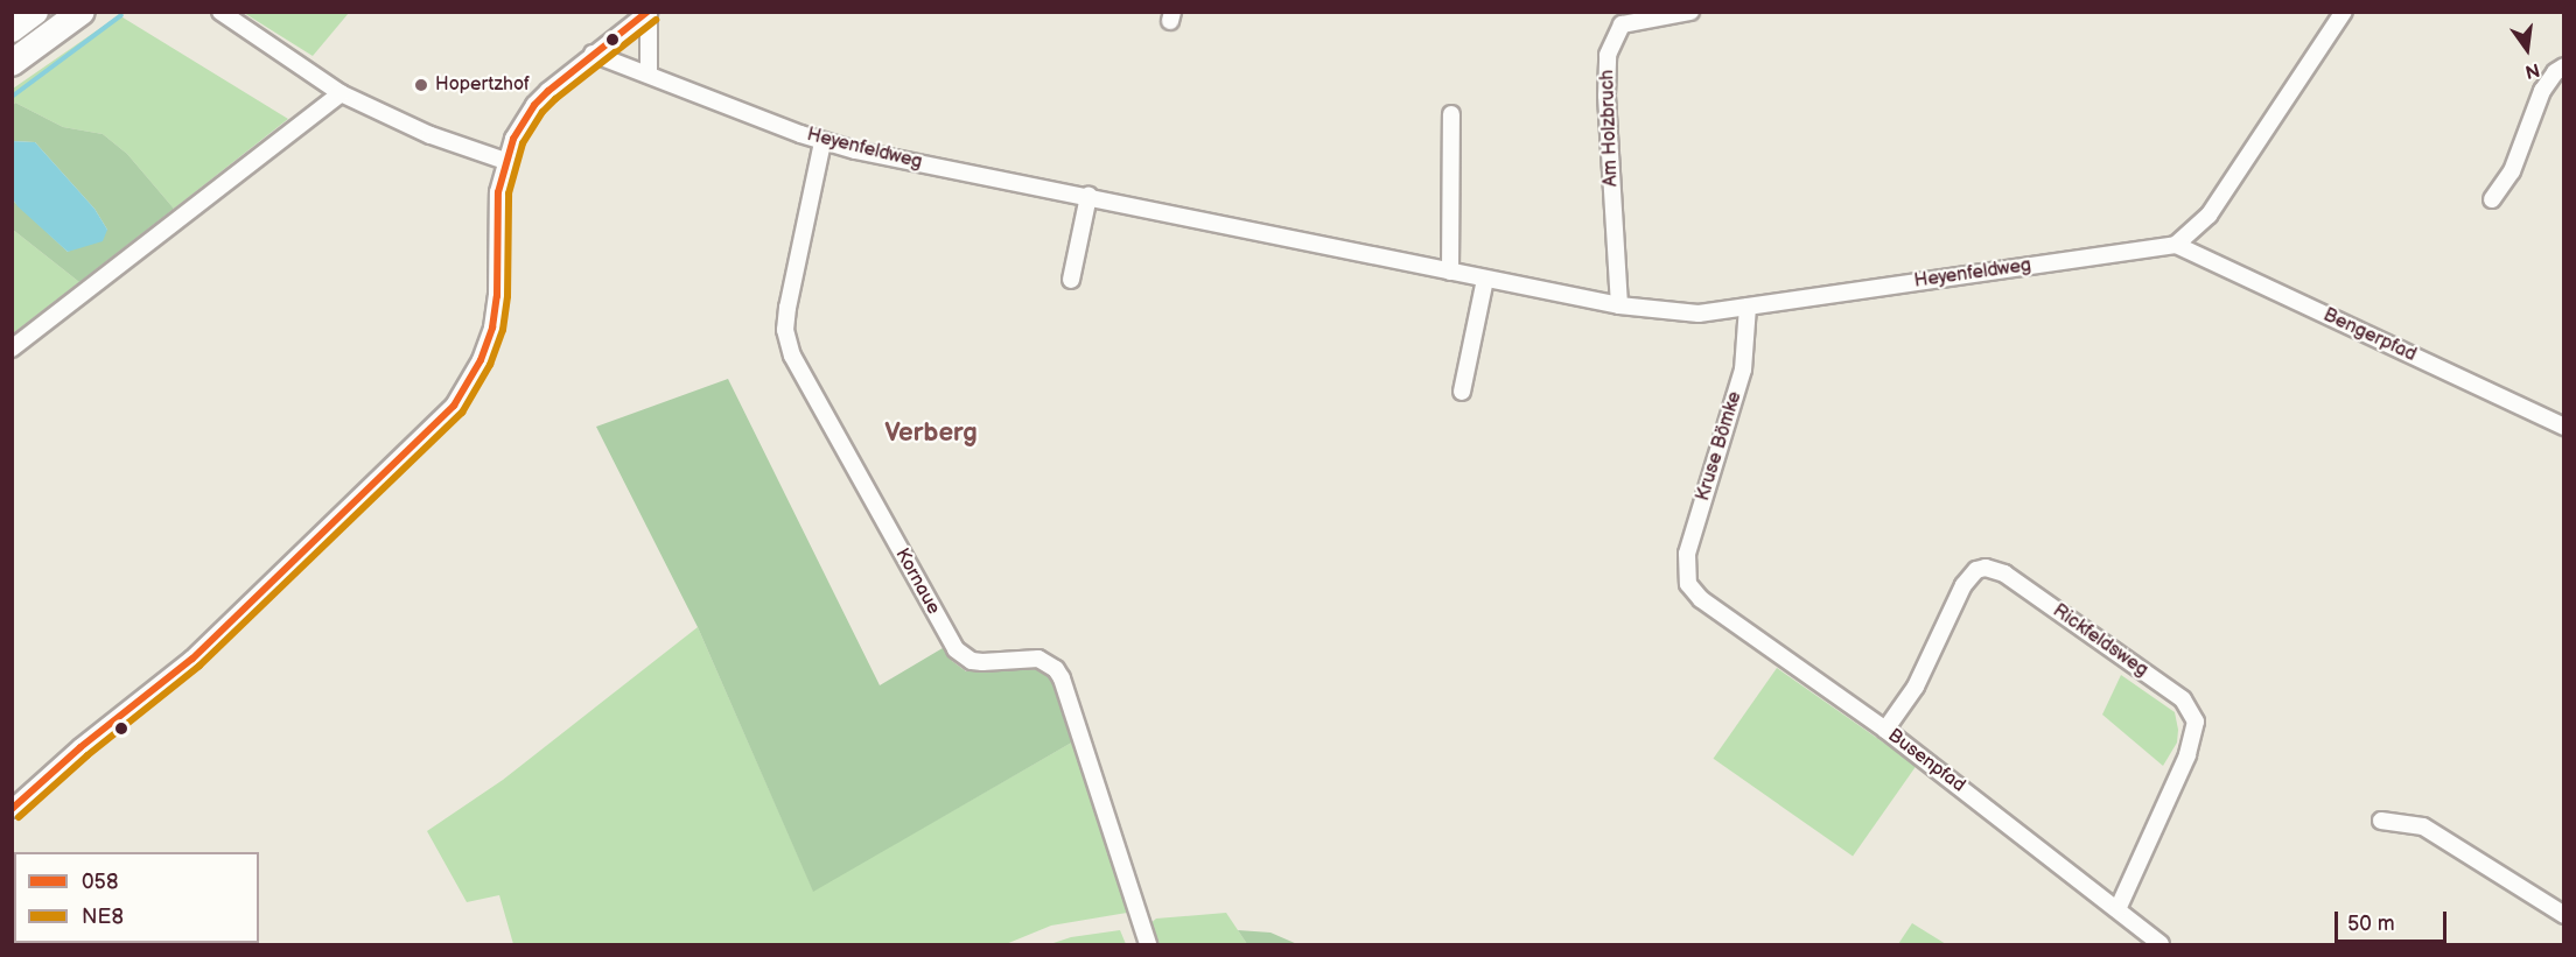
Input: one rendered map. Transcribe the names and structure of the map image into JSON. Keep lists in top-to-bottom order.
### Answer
{
  "streets": {
    "street": [
      "Am Holzbruch",
      "Heyenfeldweg",
      "Bengerpfad",
      "Kruse Bömke",
      "Kornaue",
      "Rickfeldsweg",
      "Busenpfad"
    ]
  },
  "crossings": [
    ["Am Holzbruch", "Heyenfeldweg"],
    ["Heyenfeldweg", "Bengerpfad"],
    ["Heyenfeldweg", "Kruse Bömke"],
    ["Heyenfeldweg", "Kornaue"],
    ["Kruse Bömke", "Busenpfad"],
    ["Rickfeldsweg", "Busenpfad"]
  ],
  "districts": ["Verberg"],
  "places": ["Hopertzhof"],
  "lines": ["transit line 058", "transit line NE8"],
  "legend": ["058", "NE8"],
  "scale_bar": "50 m",
  "north": "bottom"
}
